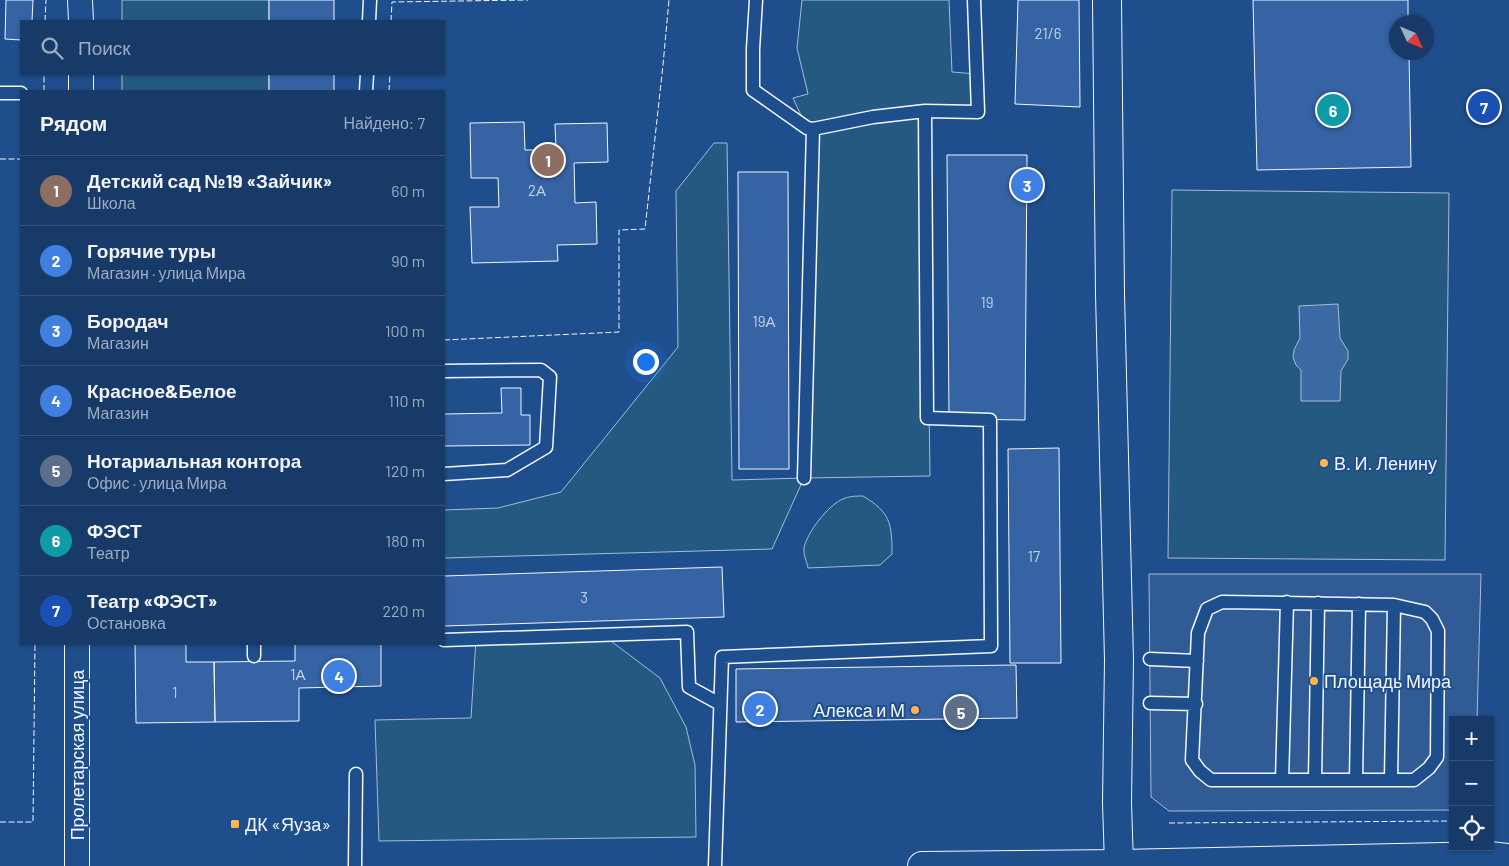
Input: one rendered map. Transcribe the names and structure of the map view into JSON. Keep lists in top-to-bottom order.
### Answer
{
  "streets": {
    "street": ["Пролетарская улица"]
  },
  "places": {
    "other": ["В. И. Ленину", "Площадь Мира", "Алекса и М"],
    "transit": ["ДК «Яуза»"]
  },
  "house_numbers": [
    "21/6",
    "2А",
    "19",
    "19А",
    "17",
    "3",
    "1А",
    "1"
  ],
  "north": "bottom right",
  "page": {
    "search": "Поиск",
    "pins": [
      "7",
      "6",
      "1",
      "3",
      "4",
      "2",
      "5"
    ],
    "heading": ["Рядом", "Найдено: 7"],
    "list": [
      {
        "mark": "1",
        "name": "Детский сад №19 «Зайчик»",
        "note": "Школа",
        "value": "60 m"
      },
      {
        "mark": "2",
        "name": "Горячие туры",
        "note": "Магазин · улица Мира",
        "value": "90 m"
      },
      {
        "mark": "3",
        "name": "Бородач",
        "note": "Магазин",
        "value": "100 m"
      },
      {
        "mark": "4",
        "name": "Красное&Белое",
        "note": "Магазин",
        "value": "110 m"
      },
      {
        "mark": "5",
        "name": "Нотариальная контора",
        "note": "Офис · улица Мира",
        "value": "120 m"
      },
      {
        "mark": "6",
        "name": "ФЭСТ",
        "note": "Театр",
        "value": "180 m"
      },
      {
        "mark": "7",
        "name": "Театр «ФЭСТ»",
        "note": "Остановка",
        "value": "220 m"
      }
    ],
    "map_buttons": ["+", "−"]
  }
}
